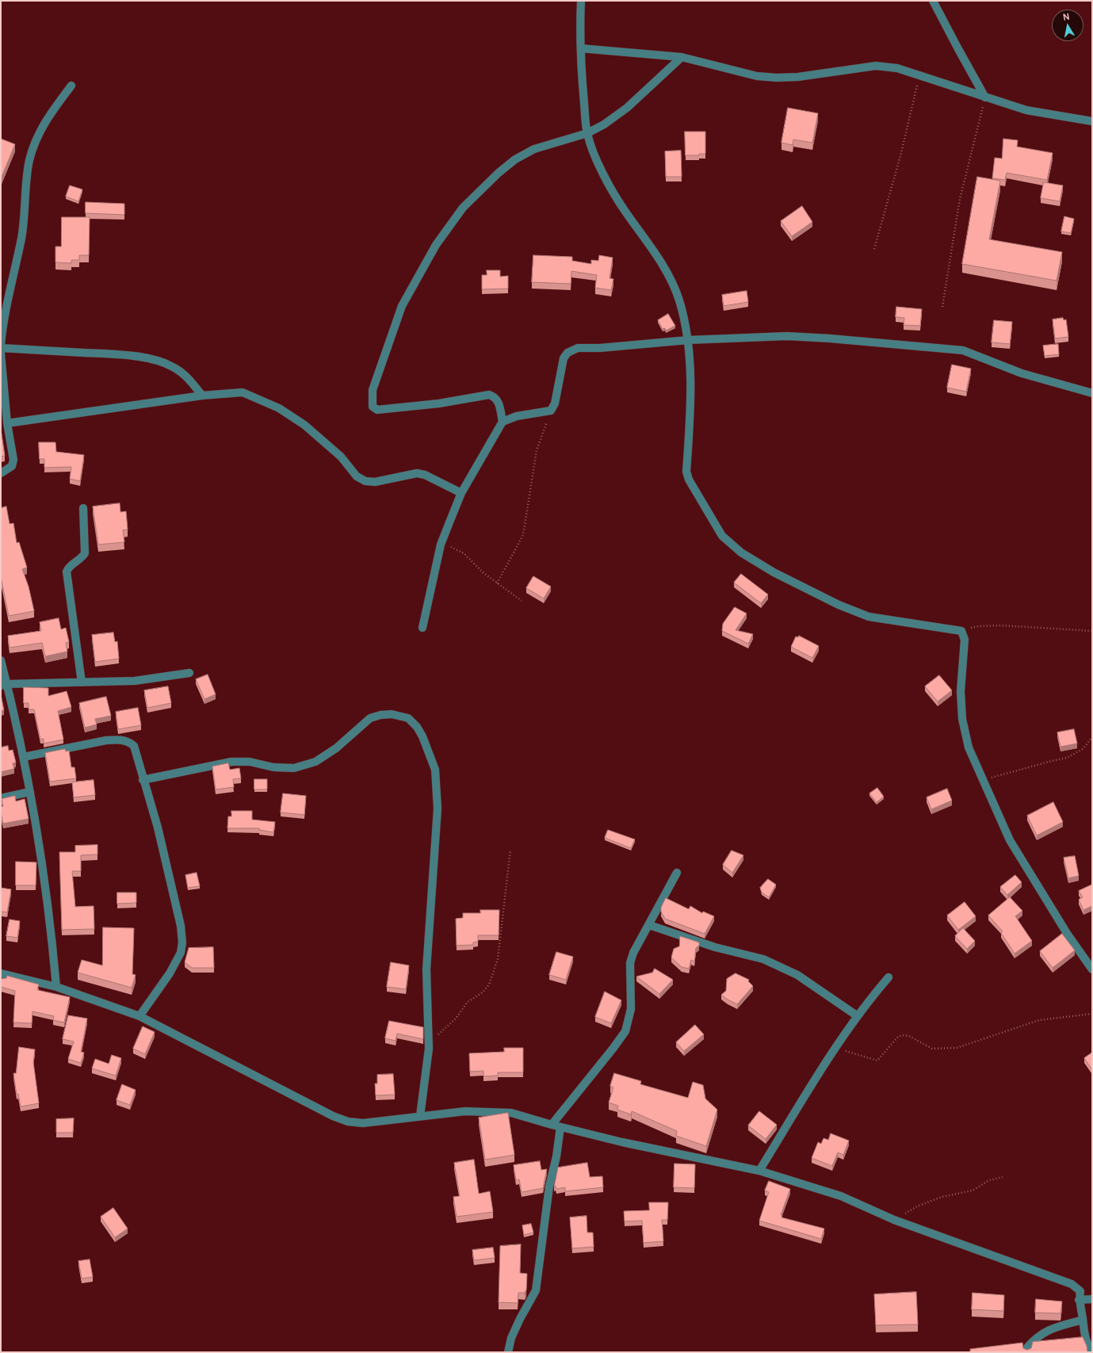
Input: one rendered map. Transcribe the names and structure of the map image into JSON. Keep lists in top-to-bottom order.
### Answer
{
  "north": "top"
}
